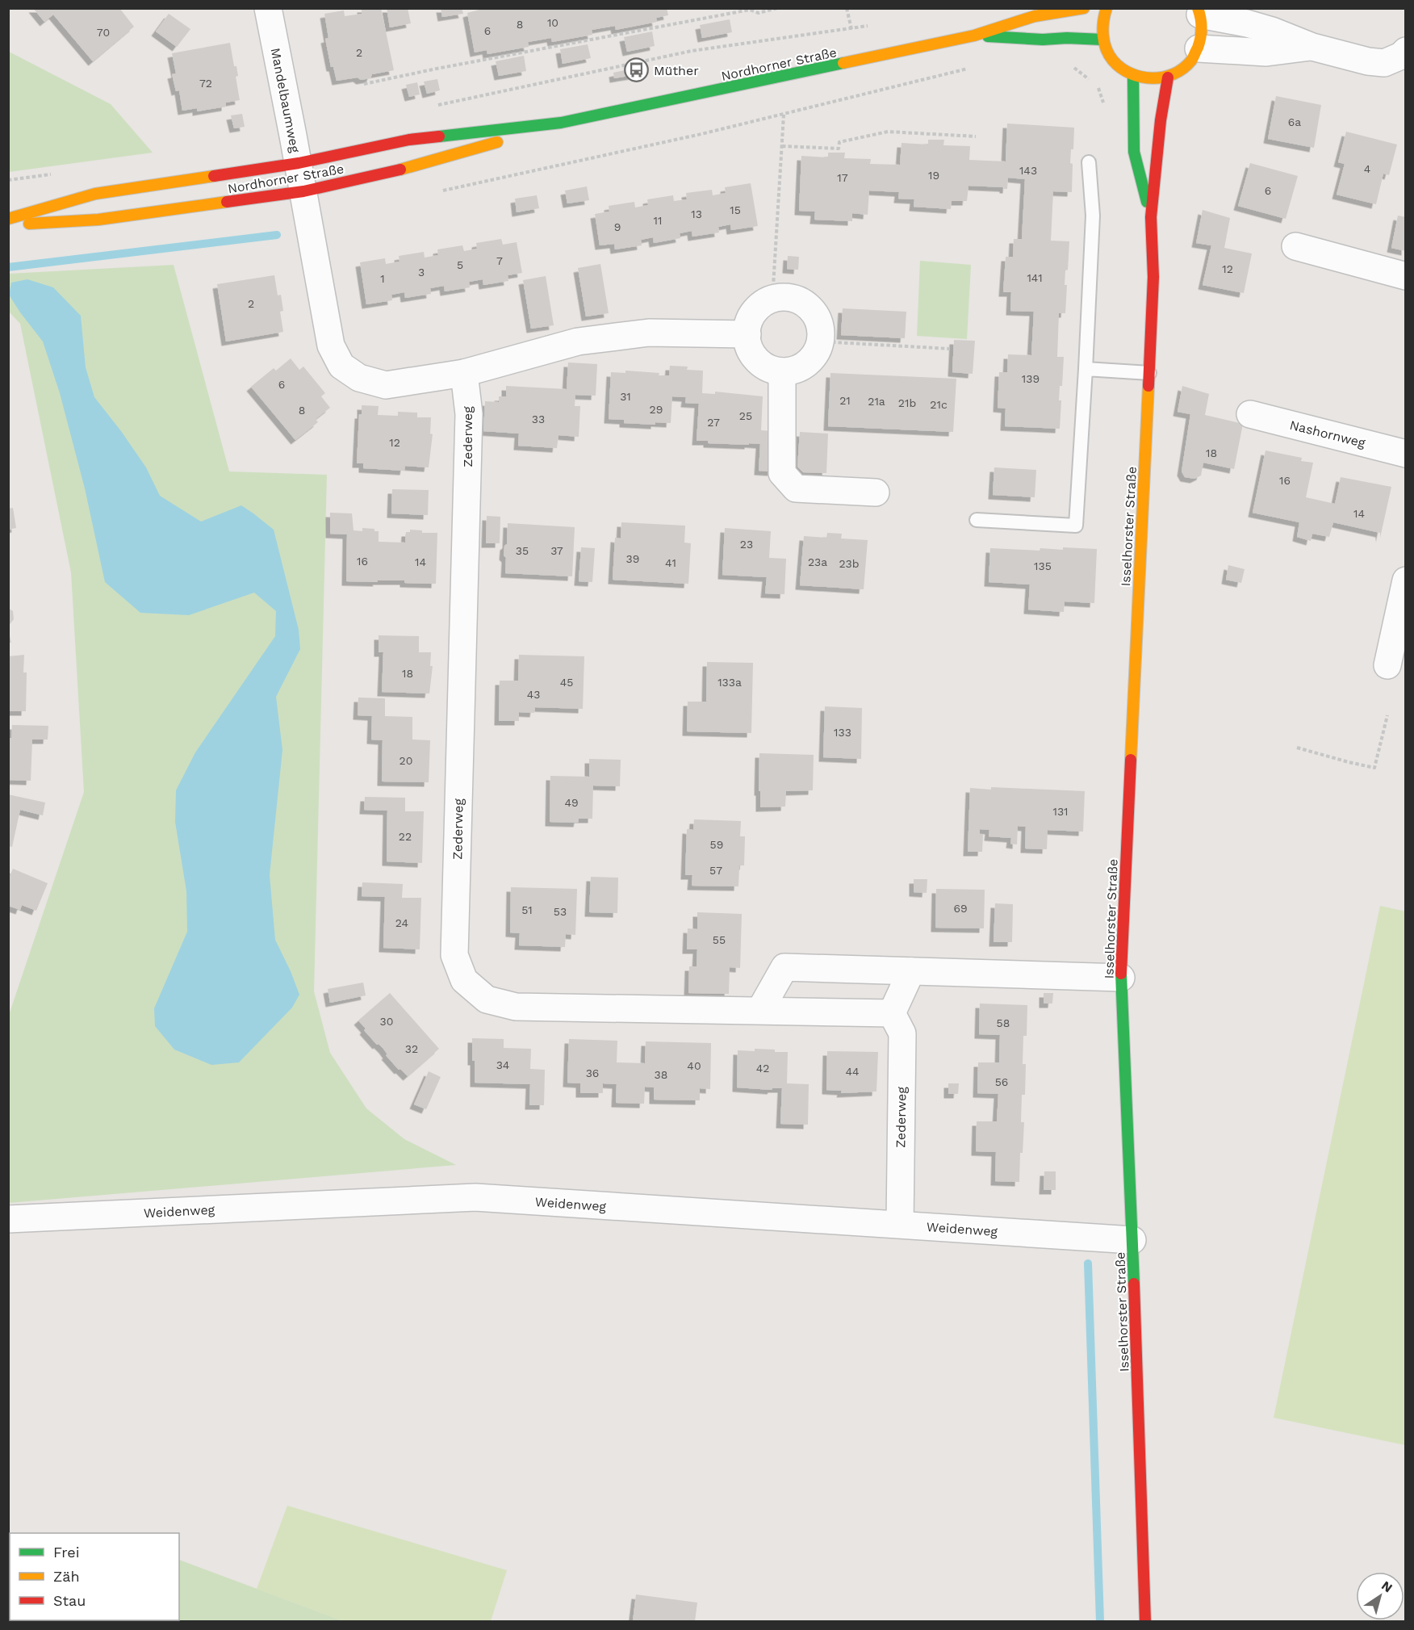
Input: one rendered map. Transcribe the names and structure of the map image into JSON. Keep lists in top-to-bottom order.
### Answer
{
  "streets": {
    "street": [
      "Nordhorner Straße",
      "Mandelbaumweg",
      "Nashornweg",
      "Zederweg",
      "Isselhorster Straße",
      "Weidenweg"
    ]
  },
  "crossings": [
    ["Nordhorner Straße", "Mandelbaumweg"],
    ["Zederweg", "Weidenweg"],
    ["Isselhorster Straße", "Weidenweg"]
  ],
  "places": {
    "bus stop": ["Müther"]
  },
  "house_numbers": [
    "10",
    "8",
    "6",
    "70",
    "2",
    "72",
    "6a",
    "4",
    "143",
    "19",
    "17",
    "6",
    "15",
    "13",
    "11",
    "9",
    "7",
    "5",
    "12",
    "3",
    "141",
    "1",
    "2",
    "139",
    "6",
    "31",
    "21",
    "21a",
    "21b",
    "21c",
    "29",
    "8",
    "25",
    "33",
    "27",
    "12",
    "18",
    "16",
    "14",
    "23",
    "35",
    "37",
    "39",
    "16",
    "14",
    "23a",
    "41",
    "23b",
    "135",
    "18",
    "45",
    "133a",
    "43",
    "133",
    "20",
    "49",
    "131",
    "22",
    "59",
    "57",
    "69",
    "51",
    "53",
    "24",
    "55",
    "30",
    "58",
    "32",
    "34",
    "40",
    "42",
    "44",
    "36",
    "38",
    "56"
  ],
  "legend": ["Frei", "Zäh", "Stau"],
  "north": "top right"
}
